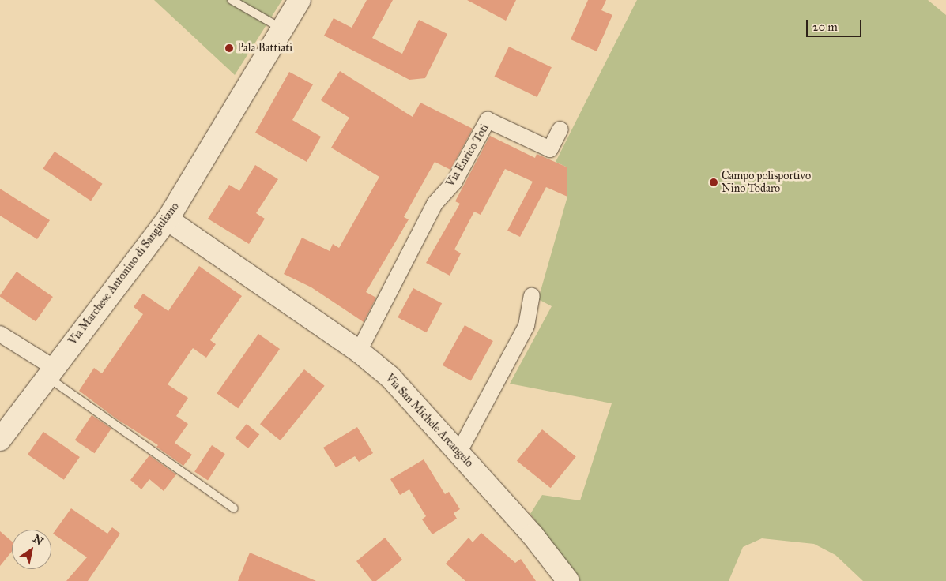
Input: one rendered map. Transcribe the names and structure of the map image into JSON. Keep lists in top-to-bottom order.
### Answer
{
  "streets": {
    "main road": ["Via Marchese Antonino di Sangiuliano", "Via San Michele Arcangelo"],
    "street": ["Via Enrico Toti"]
  },
  "crossings": [
    ["Via Enrico Toti", "Via San Michele Arcangelo"],
    ["Via Marchese Antonino di Sangiuliano", "Via San Michele Arcangelo"]
  ],
  "places": ["Pala Battiati", "Campo polisportivo Nino Todaro"],
  "scale_bar": "20 m",
  "north": "top right"
}
